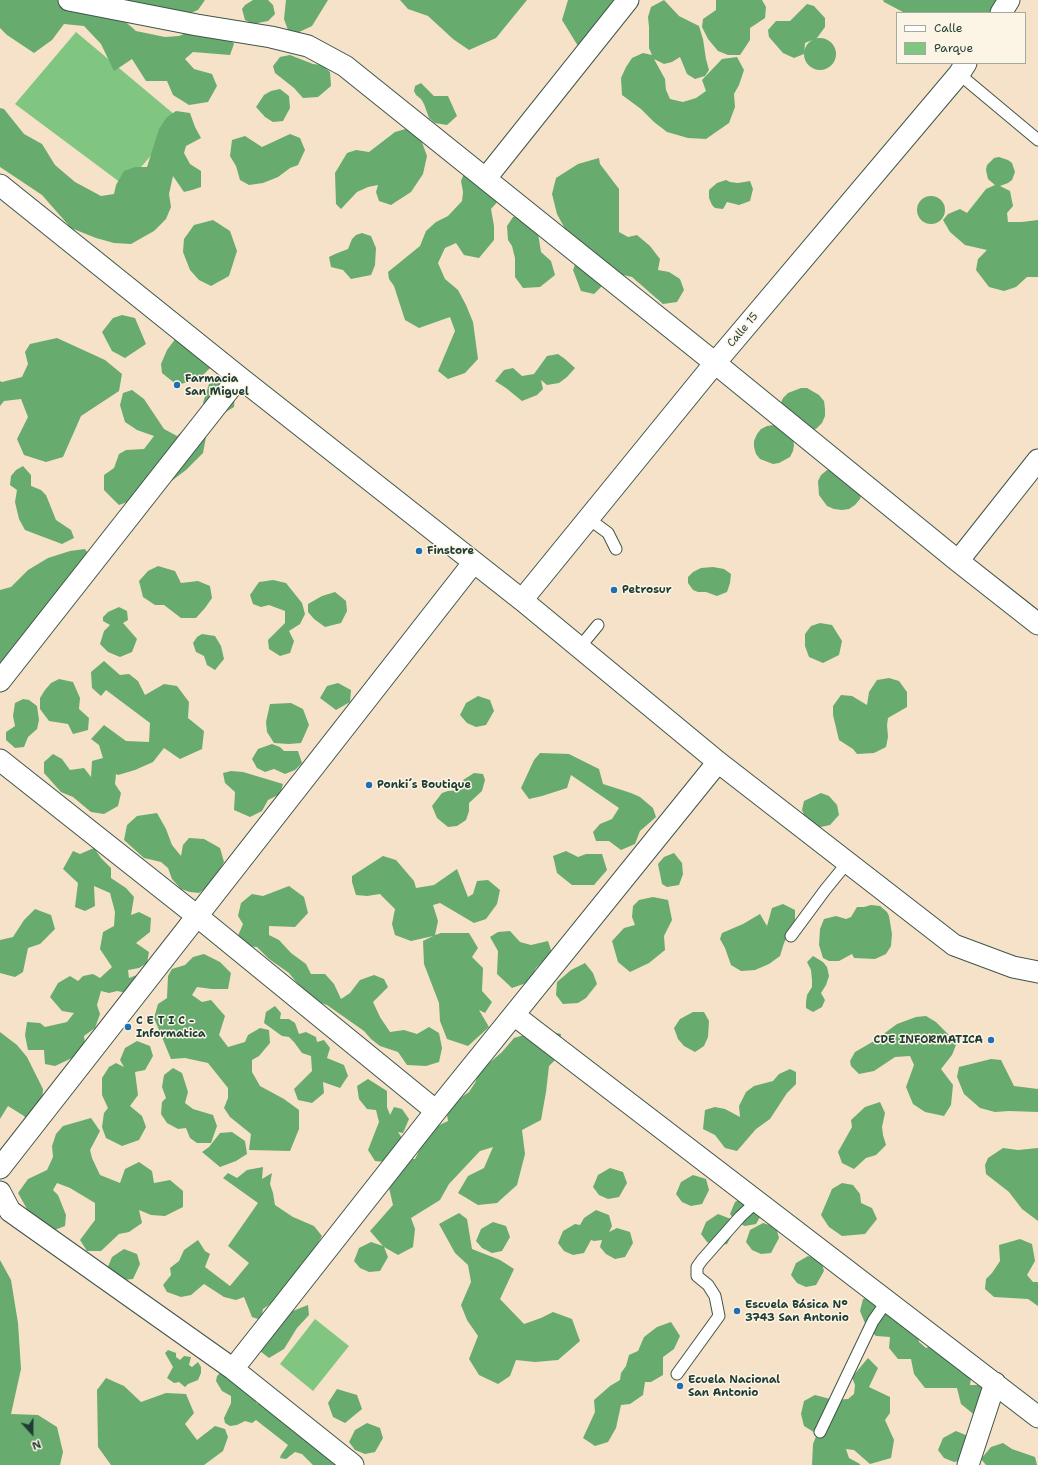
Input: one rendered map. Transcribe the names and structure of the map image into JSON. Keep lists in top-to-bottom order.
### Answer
{
  "streets": {
    "street": ["Calle 15"]
  },
  "places": [
    "Farmacia San Miguel",
    "Finstore",
    "Petrosur",
    "Ponki´s Boutique",
    "C E T I C - Informatica",
    "CDE INFORMATICA",
    "Escuela Básica N° 3743 San Antonio",
    "Ecuela Nacional San Antonio"
  ],
  "legend": ["Calle", "Parque"],
  "north": "bottom"
}
